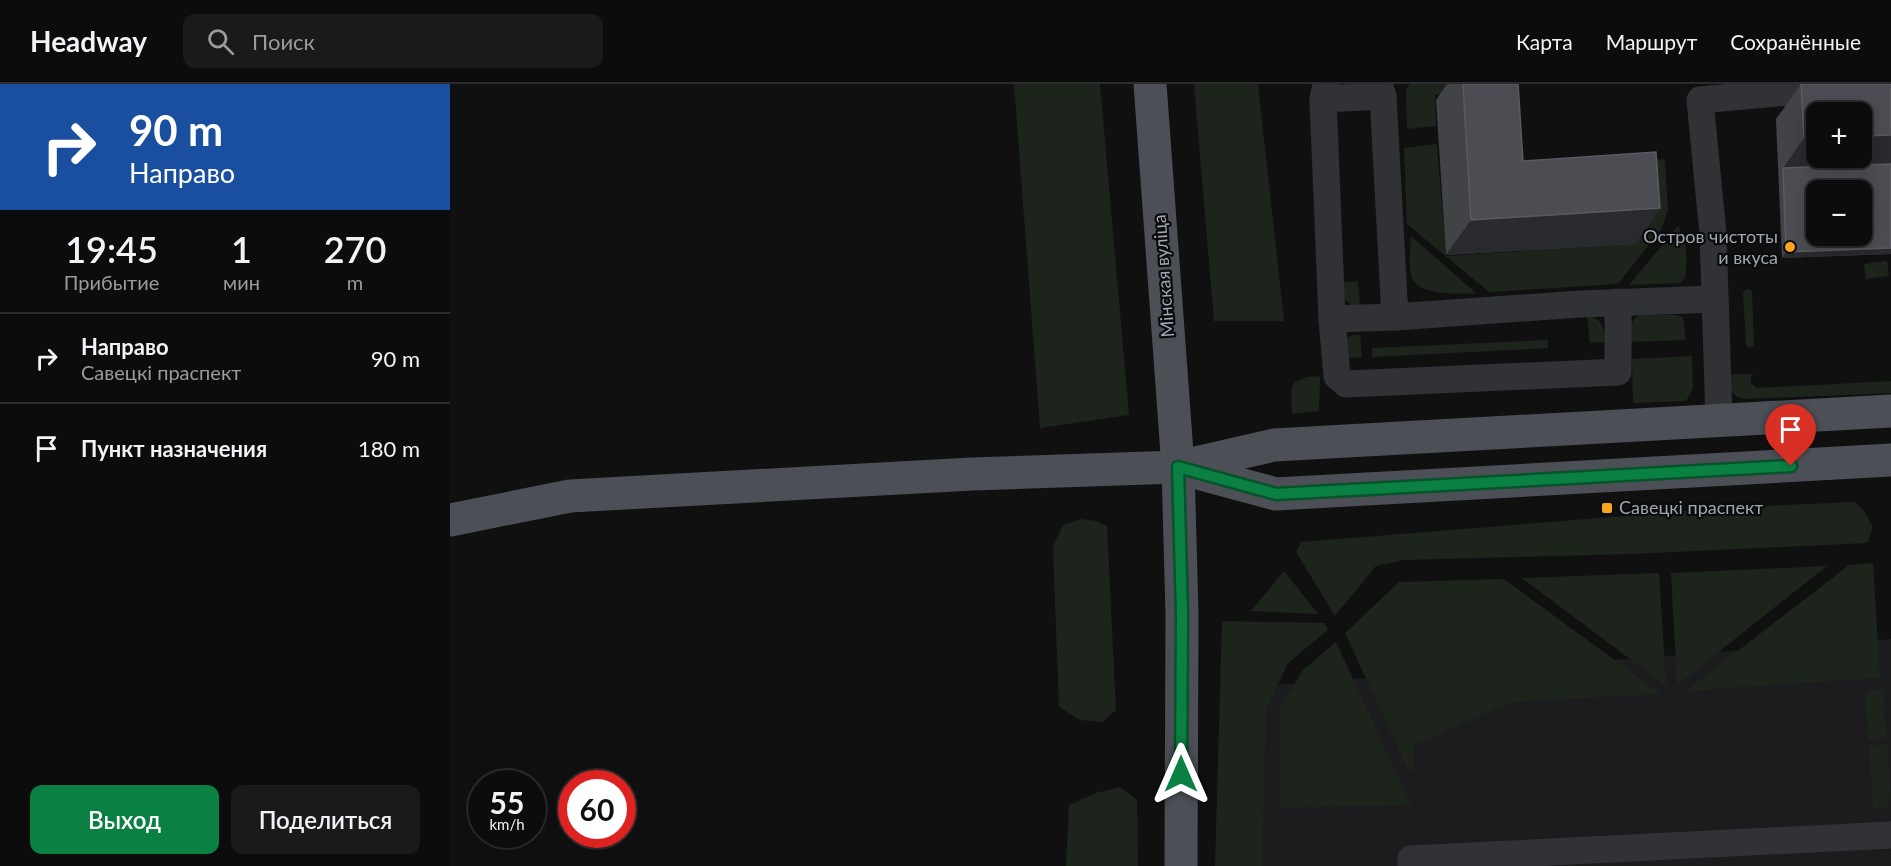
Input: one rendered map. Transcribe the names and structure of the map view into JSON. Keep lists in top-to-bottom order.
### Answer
{
  "streets": {
    "main road": ["Мінская вуліца"]
  },
  "places": {
    "other": ["Остров чистоты и вкуса"],
    "transit": ["Савецкі праспект"]
  },
  "page": {
    "header": "Headway",
    "search": "Поиск",
    "nav": ["Карта", "Маршрут", "Сохранённые"],
    "turn": ["90 m", "Направо"],
    "map_buttons": ["+", "−"],
    "eta": [
      "19:45",
      "Прибытие",
      "1",
      "мин",
      "270",
      "m"
    ],
    "list": [
      {
        "name": "Направо",
        "note": "Савецкі праспект",
        "value": "90 m"
      },
      {
        "name": "Пункт назначения",
        "value": "180 m"
      }
    ],
    "speed": "55 km/h",
    "limit": "60",
    "buttons": ["Выход", "Поделиться"]
  }
}
